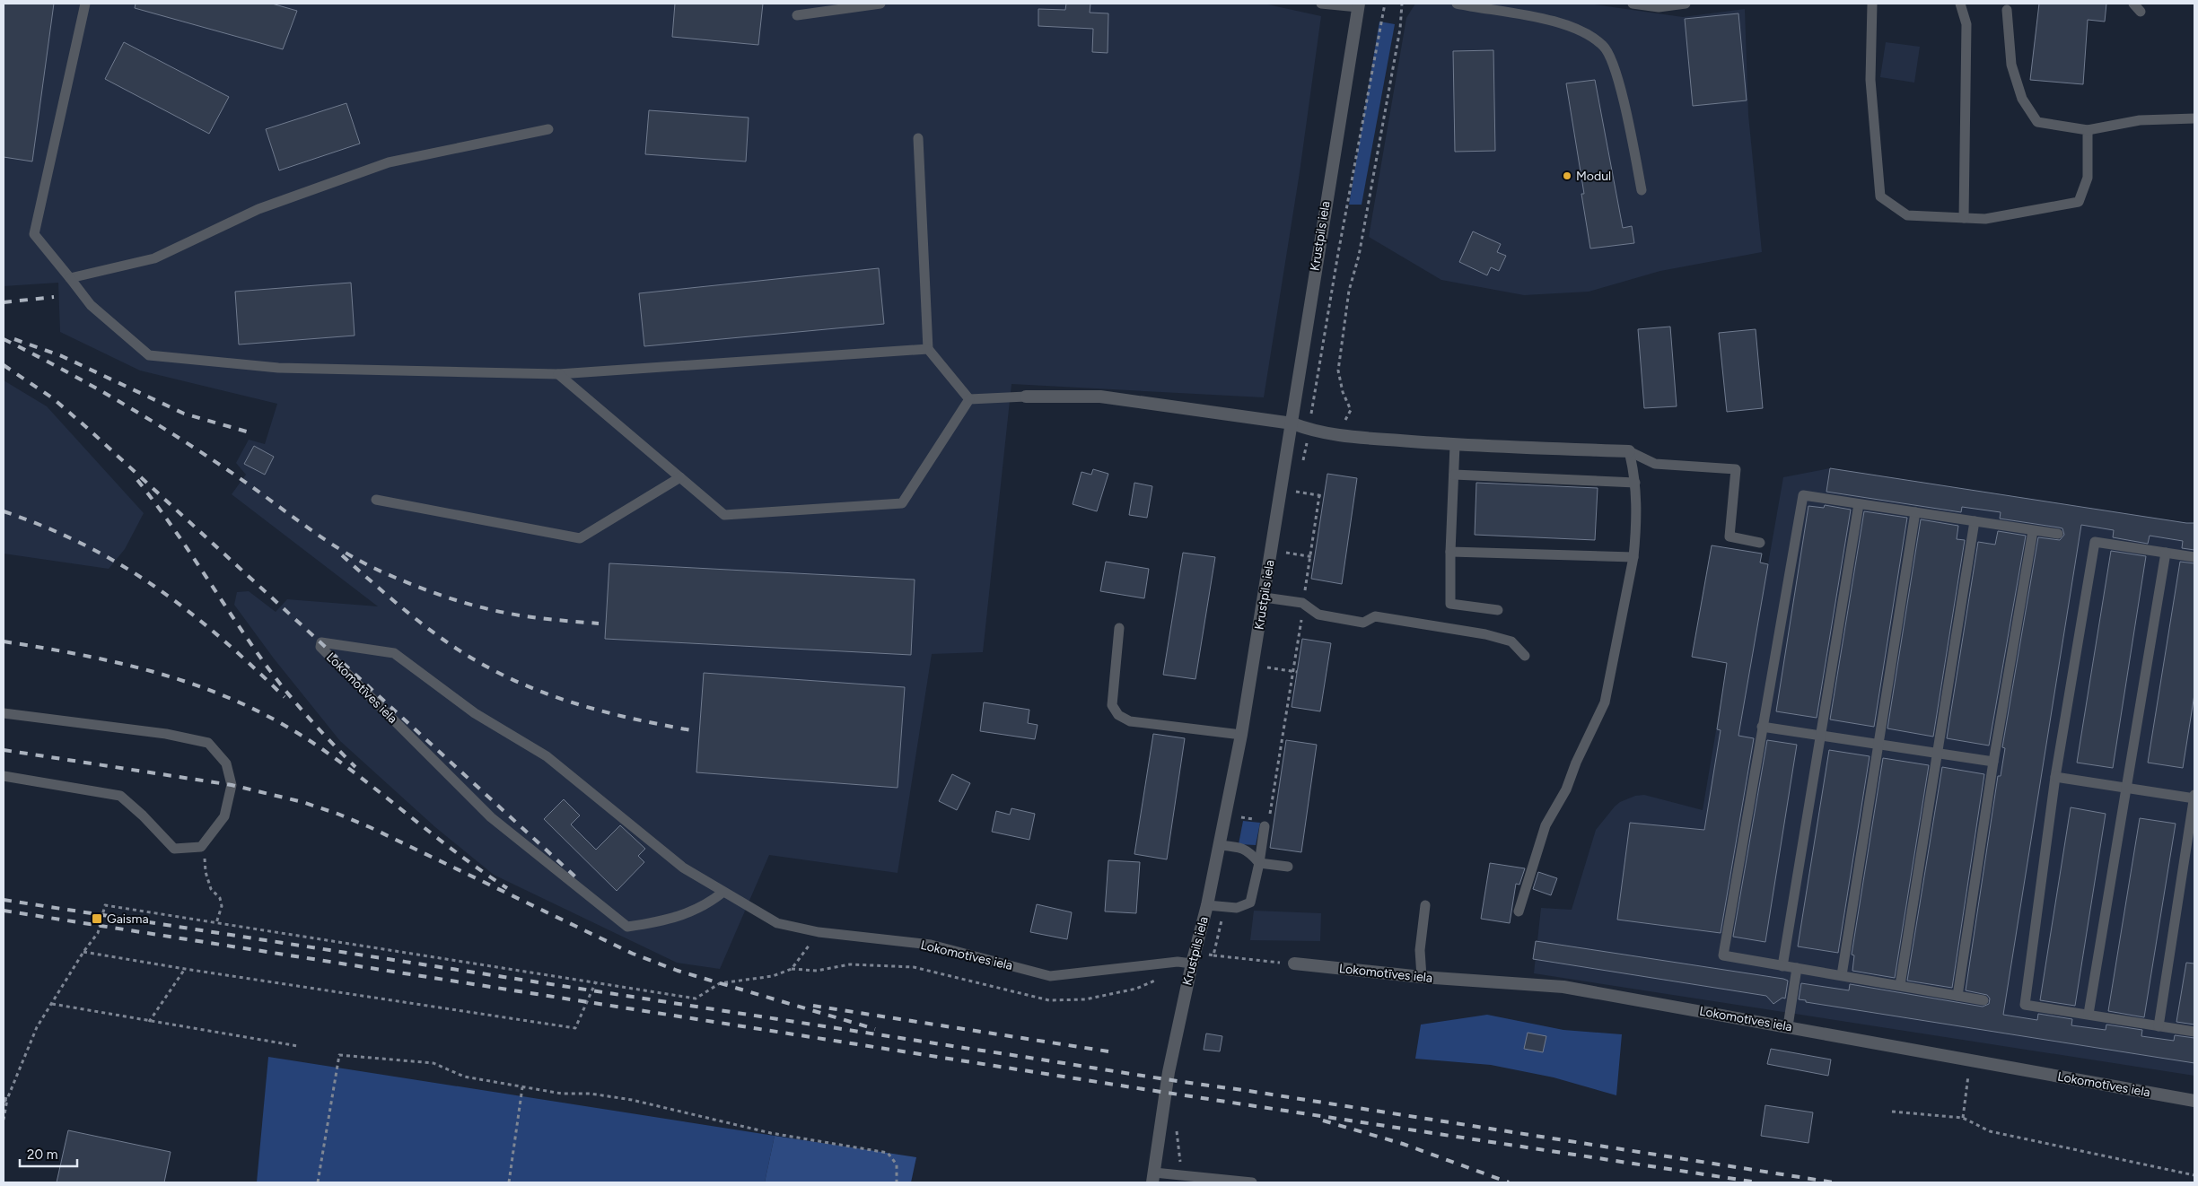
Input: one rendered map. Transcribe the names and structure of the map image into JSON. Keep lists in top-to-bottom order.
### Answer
{
  "streets": {
    "street": ["Krustpils iela", "Lokomotīves iela"]
  },
  "crossings": [
    ["Krustpils iela", "Lokomotīves iela"]
  ],
  "places": {
    "other": ["Modul"],
    "transit": ["Gaisma"]
  },
  "scale_bar": "20 m"
}
